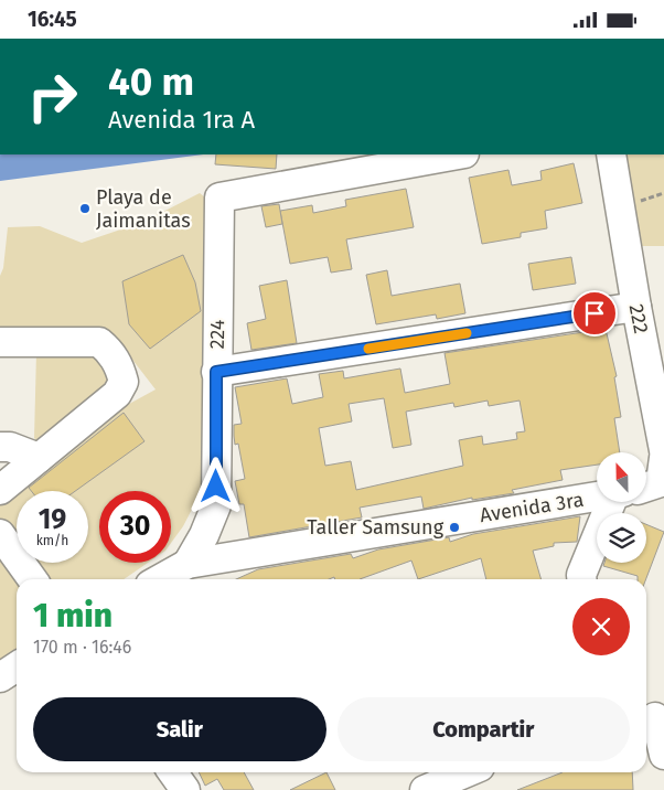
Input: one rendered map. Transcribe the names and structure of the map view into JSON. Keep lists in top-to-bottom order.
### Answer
{
  "streets": {
    "street": ["222", "224", "Avenida 3ra"]
  },
  "crossings": [
    ["224", "Avenida 3ra"]
  ],
  "places": ["Playa de Jaimanitas", "Taller Samsung"],
  "north": "top",
  "page": {
    "status": "16:45",
    "turn": ["40 m", "Avenida 1ra A"],
    "speed": "19 km/h",
    "limit": "30",
    "heading": ["1 min", "170 m · 16:46"],
    "buttons": ["Salir", "Compartir"]
  }
}
